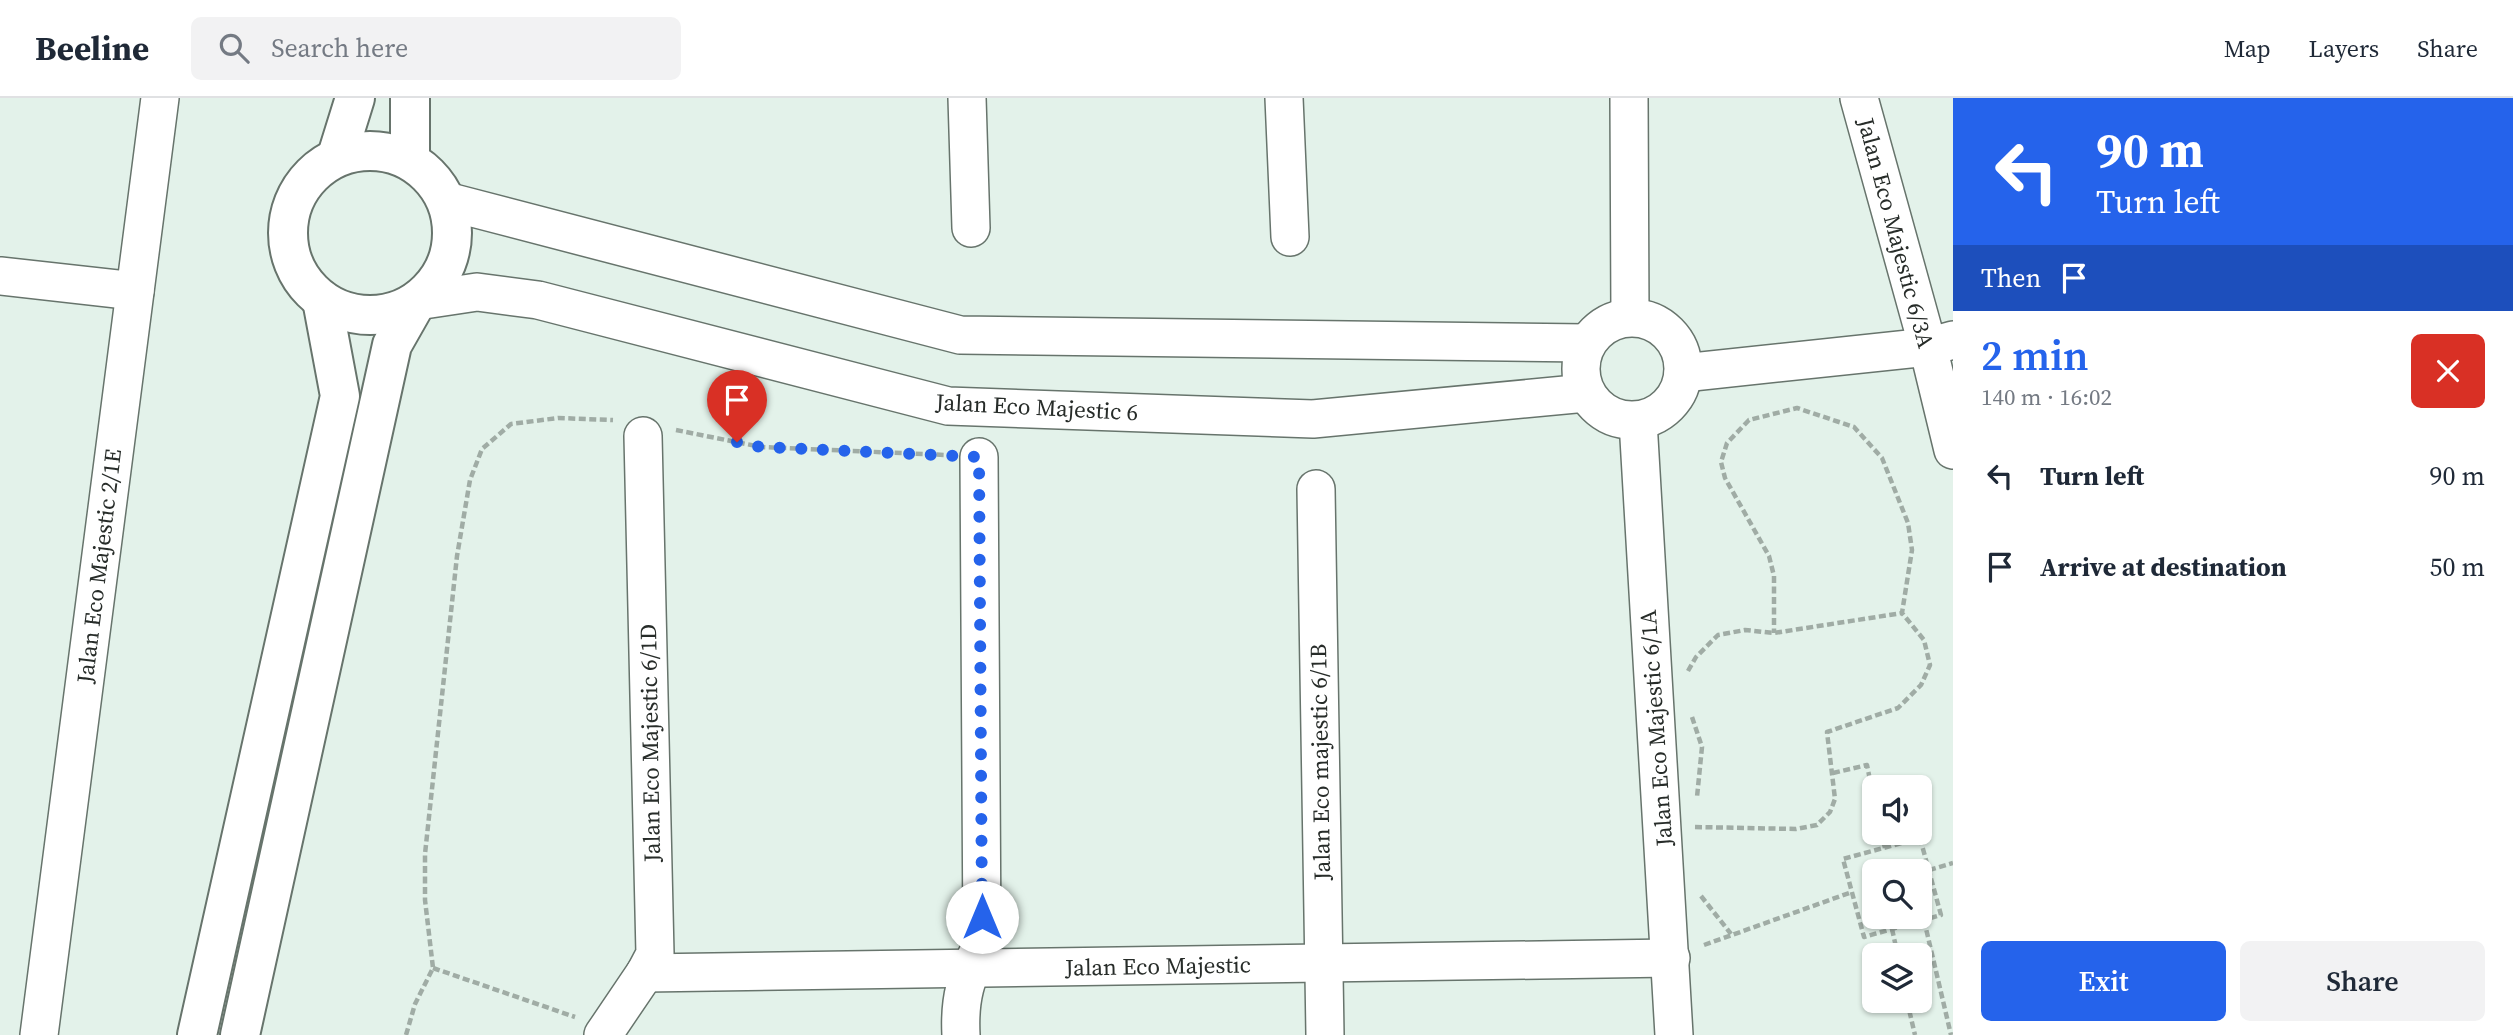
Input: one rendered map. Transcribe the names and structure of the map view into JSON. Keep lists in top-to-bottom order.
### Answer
{
  "streets": {
    "street": [
      "Jalan Eco Majestic 6/3A",
      "Jalan Eco Majestic 6",
      "Jalan Eco Majestic 2/1E",
      "Jalan Eco Majestic 6/1A",
      "Jalan Eco Majestic 6/1D",
      "Jalan Eco majestic 6/1B",
      "Jalan Eco Majestic"
    ]
  },
  "crossings": [
    ["Jalan Eco Majestic 6", "Jalan Eco Majestic 6/1A"],
    ["Jalan Eco Majestic 6/1A", "Jalan Eco Majestic"],
    ["Jalan Eco Majestic 6/1D", "Jalan Eco Majestic"],
    ["Jalan Eco majestic 6/1B", "Jalan Eco Majestic"]
  ],
  "page": {
    "header": "Beeline",
    "search": "Search here",
    "nav": ["Map", "Layers", "Share"],
    "turn": ["90 m", "Turn left"],
    "then": "Then",
    "heading": ["2 min", "140 m · 16:02"],
    "list": [
      {
        "name": "Turn left",
        "value": "90 m"
      },
      {
        "name": "Arrive at destination",
        "value": "50 m"
      }
    ],
    "buttons": ["Exit", "Share"]
  }
}
